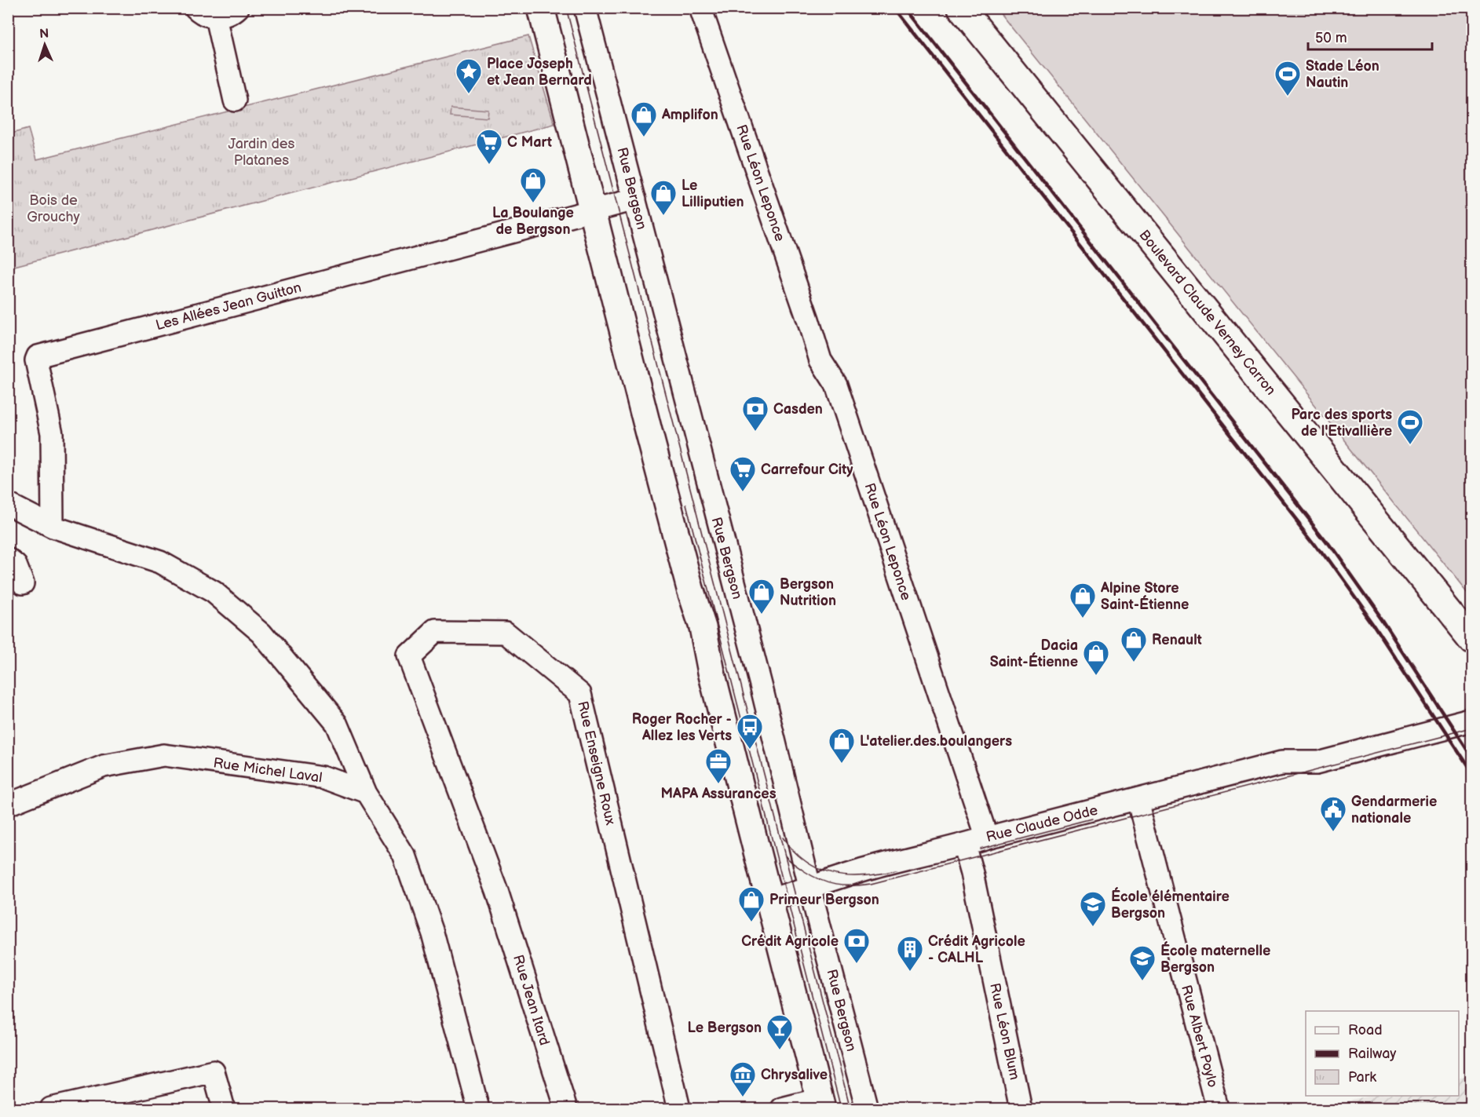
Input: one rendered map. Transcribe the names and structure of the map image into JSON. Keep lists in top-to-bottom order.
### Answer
{
  "streets": {
    "main road": ["Boulevard Claude Verney Carron"],
    "street": [
      "Rue Léon Leponce",
      "Rue Bergson",
      "Les Allées Jean Guitton",
      "Rue Enseigne Roux",
      "Rue Michel Laval",
      "Rue Claude Odde",
      "Rue Jean Itard",
      "Rue Léon Blum",
      "Rue Albert Poylo"
    ]
  },
  "crossings": [
    ["Rue Léon Leponce", "Rue Claude Odde"],
    ["Rue Bergson", "Les Allées Jean Guitton"],
    ["Rue Bergson", "Rue Claude Odde"],
    ["Rue Enseigne Roux", "Rue Jean Itard"],
    ["Rue Claude Odde", "Rue Léon Blum"],
    ["Rue Claude Odde", "Rue Albert Poylo"]
  ],
  "parks": ["Jardin des Platanes", "Bois de Grouchy"],
  "places": {
    "place": ["Place Joseph et Jean Bernard"],
    "sports": ["Stade Léon Nautin", "Parc des sports de l'Etivallière"],
    "shop": [
      "Amplifon",
      "La Boulange de Bergson",
      "Le Lilliputien",
      "Bergson Nutrition",
      "Alpine Store Saint-Étienne",
      "Renault",
      "Dacia Saint-Étienne",
      "L'atelier.des.boulangers",
      "Primeur Bergson"
    ],
    "supermarket": ["C Mart", "Carrefour City"],
    "bank": ["Casden", "Crédit Agricole"],
    "bus stop": ["Roger Rocher - Allez les Verts"],
    "office": ["MAPA Assurances"],
    "public building": ["Gendarmerie nationale"],
    "school or university": ["École élémentaire Bergson", "École maternelle Bergson"],
    "building": ["Crédit Agricole - CALHL"],
    "bar": ["Le Bergson"],
    "museum": ["Chrysalive"]
  },
  "legend": ["Road", "Railway", "Park"],
  "scale_bar": "50 m",
  "north": "top"
}
